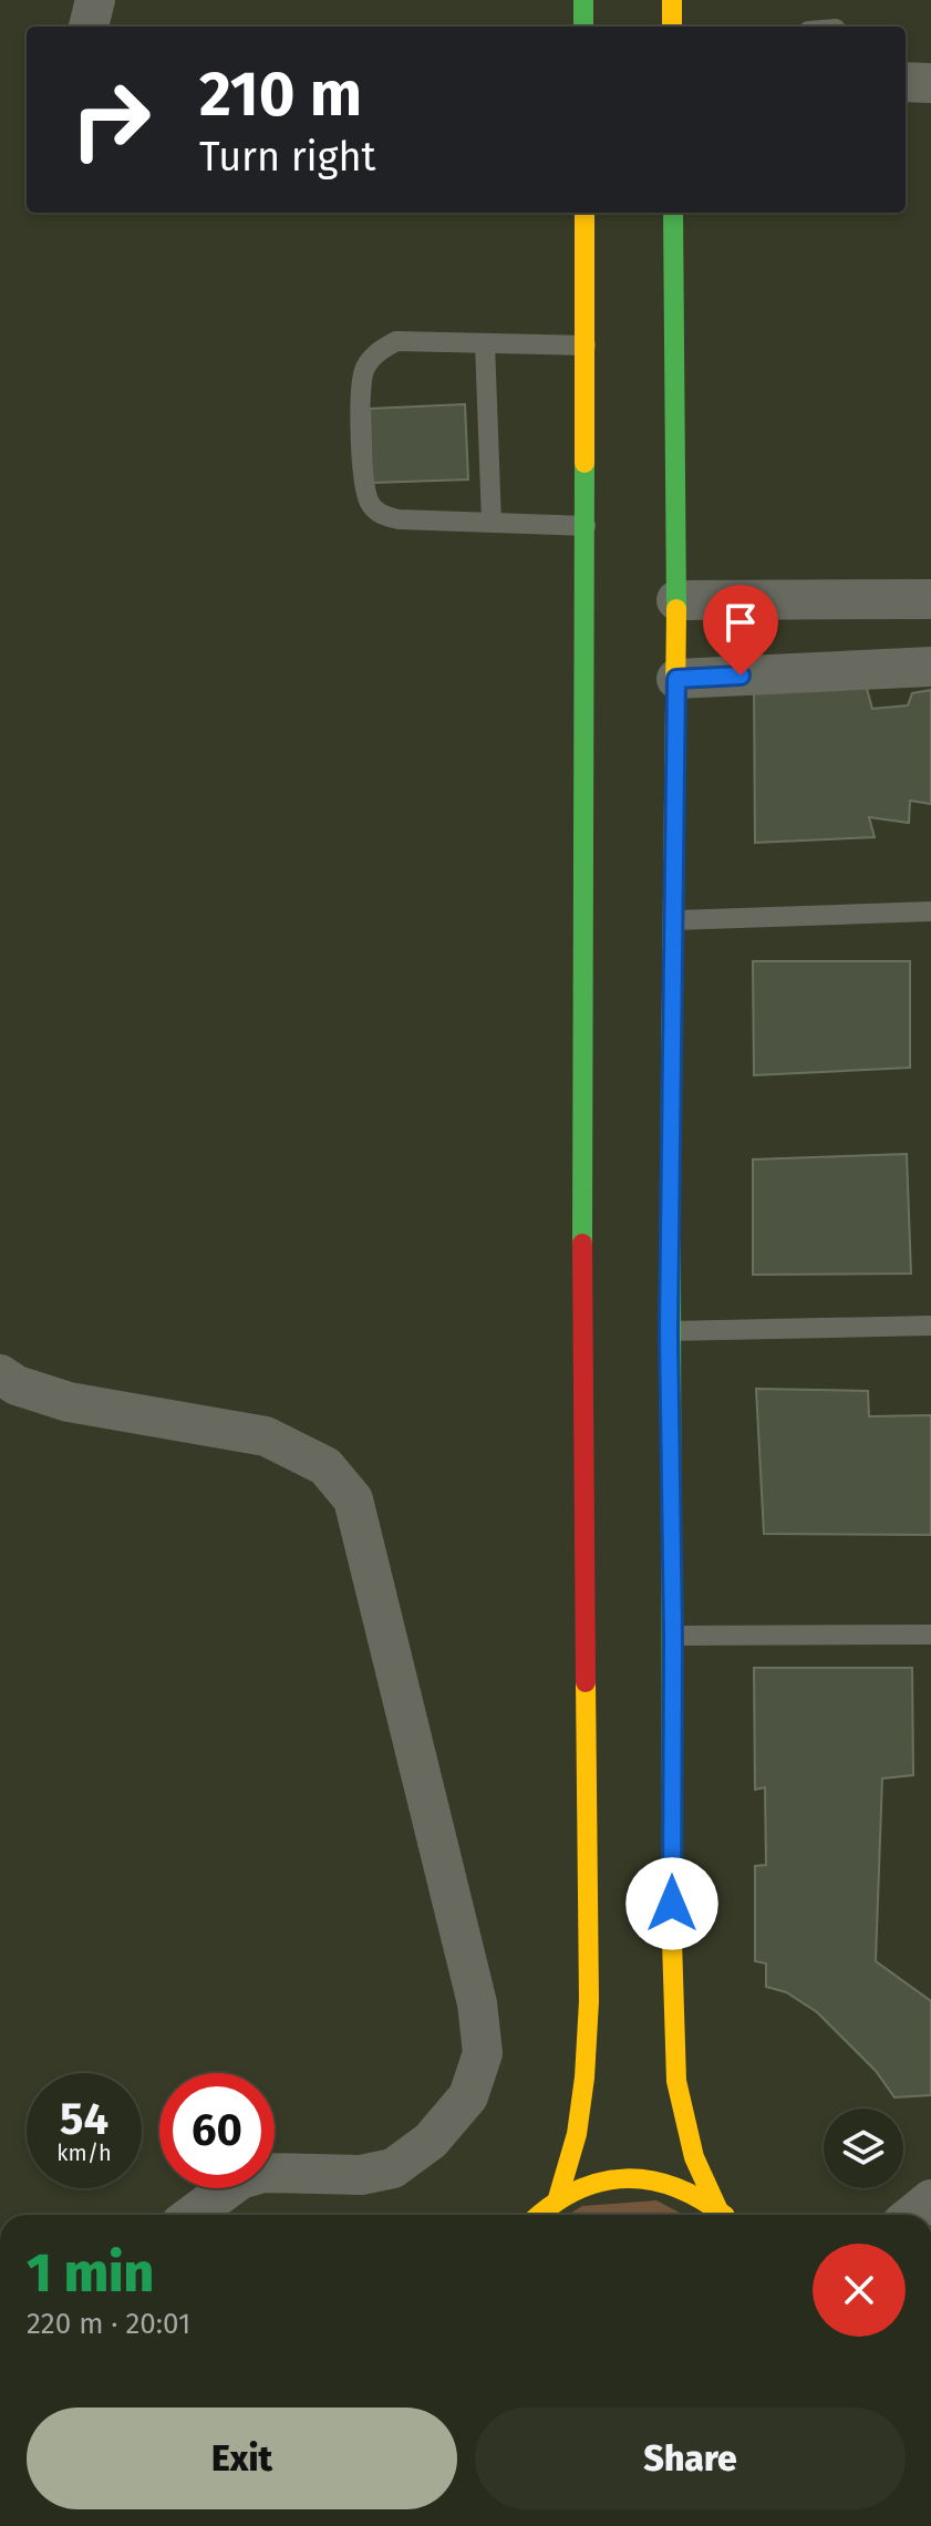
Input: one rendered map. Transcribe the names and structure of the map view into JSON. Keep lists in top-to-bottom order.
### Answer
{
  "page": {
    "turn": ["210 m", "Turn right"],
    "speed": "54 km/h",
    "limit": "60",
    "heading": ["1 min", "220 m · 20:01"],
    "buttons": ["Exit", "Share"]
  }
}
